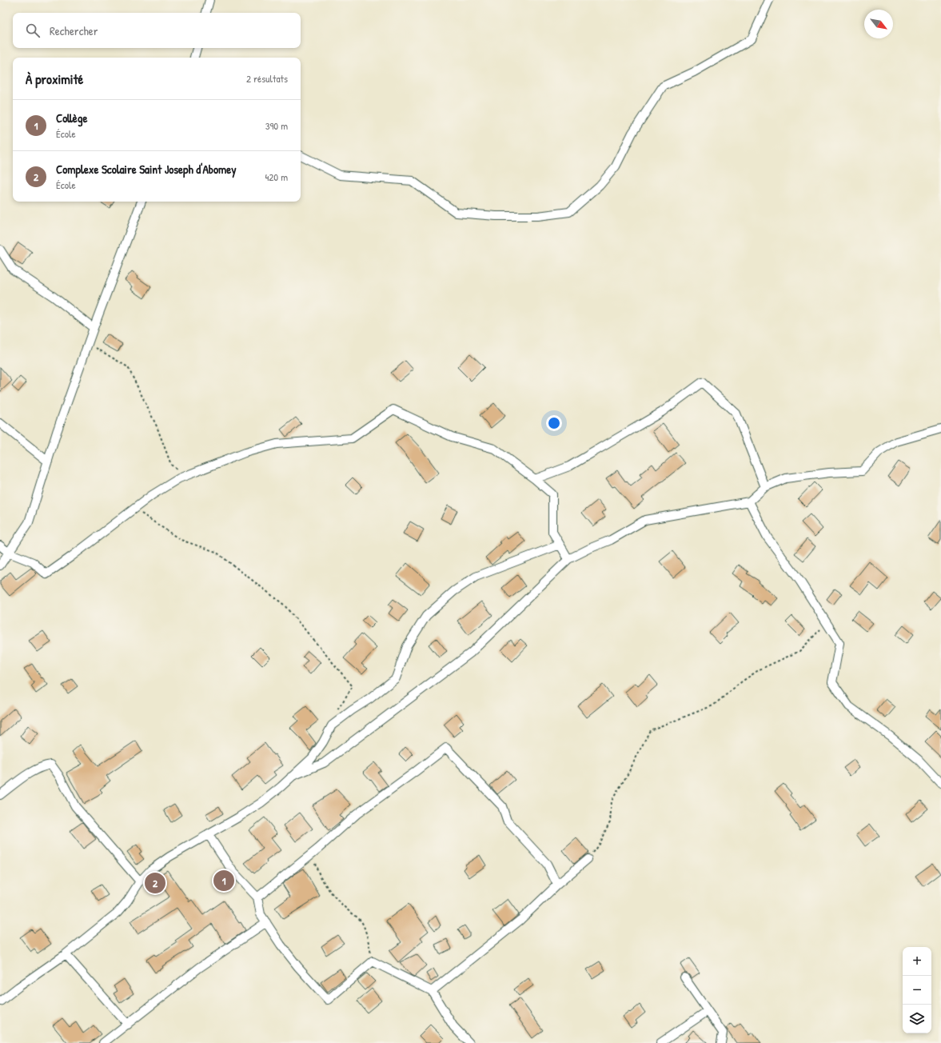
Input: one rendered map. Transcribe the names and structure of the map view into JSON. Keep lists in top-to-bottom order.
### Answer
{
  "north": "bottom right",
  "page": {
    "search": "Rechercher",
    "heading": ["À proximité", "2 résultats"],
    "list": [
      {
        "mark": "1",
        "name": "Collège",
        "note": "École",
        "value": "390 m"
      },
      {
        "mark": "2",
        "name": "Complexe Scolaire Saint Joseph d'Abomey",
        "note": "École",
        "value": "420 m"
      }
    ],
    "pins": ["1", "2"],
    "map_buttons": ["+", "−"]
  }
}
